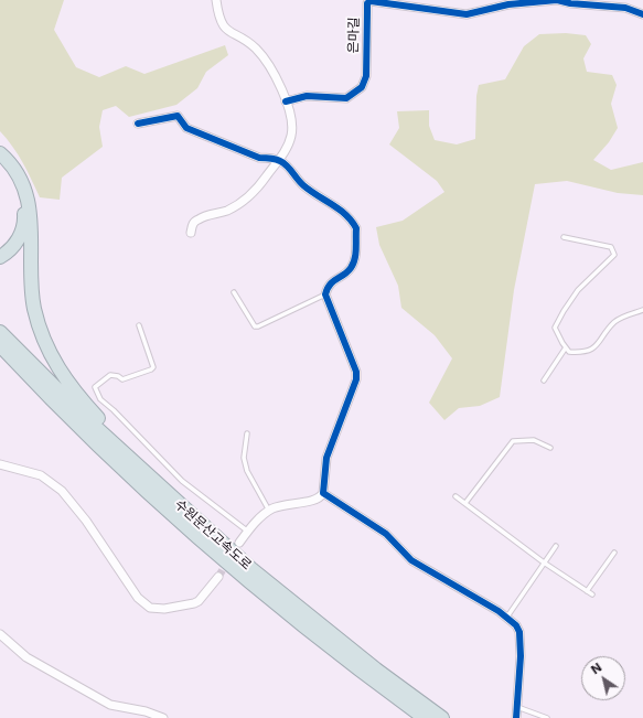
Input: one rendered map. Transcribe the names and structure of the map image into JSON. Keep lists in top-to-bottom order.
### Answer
{
  "streets": {
    "highway": ["수원문산고속도로"],
    "street": ["은마길"]
  },
  "north": "top left"
}
